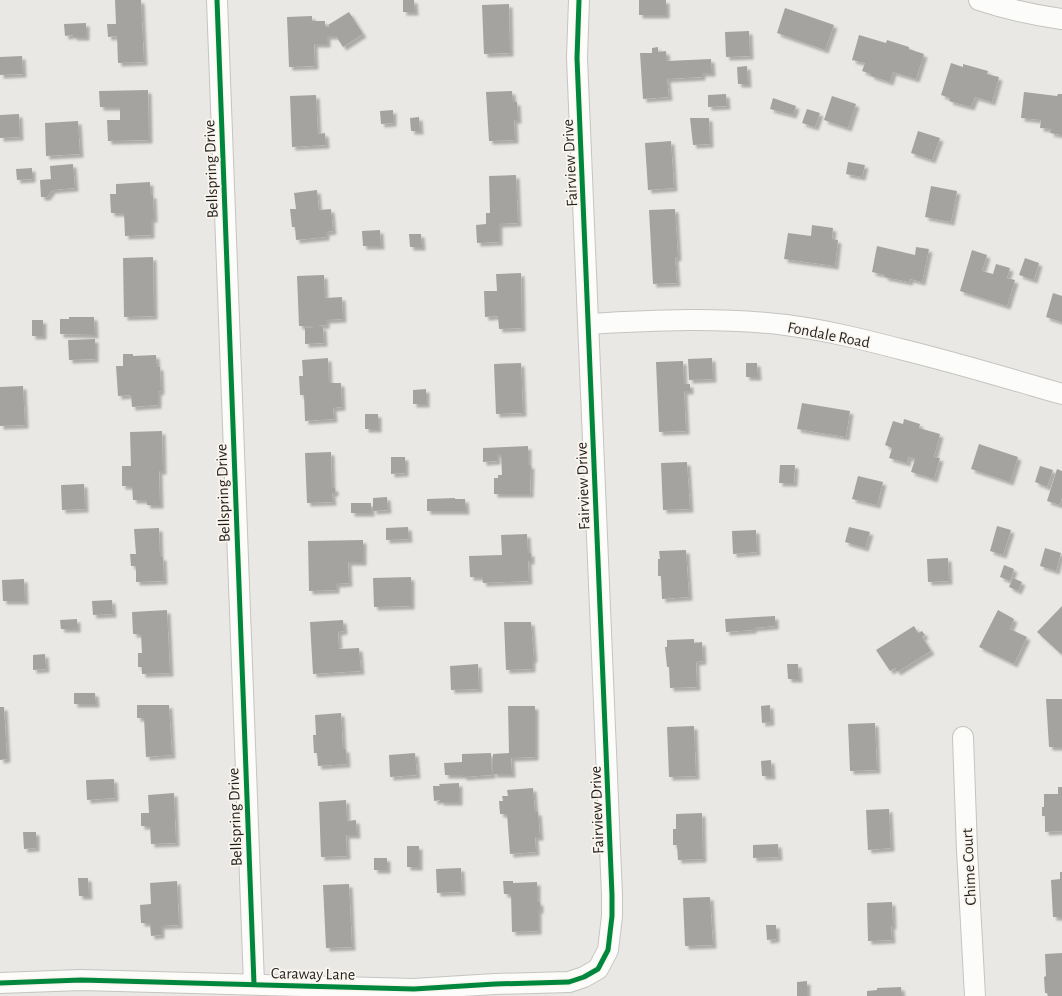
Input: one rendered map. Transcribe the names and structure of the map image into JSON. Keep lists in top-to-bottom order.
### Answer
{
  "streets": {
    "street": [
      "Fairview Drive",
      "Bellspring Drive",
      "Fondale Road",
      "Chime Court",
      "Caraway Lane"
    ]
  },
  "crossings": [
    ["Fairview Drive", "Fondale Road"],
    ["Fairview Drive", "Caraway Lane"],
    ["Bellspring Drive", "Caraway Lane"]
  ]
}
